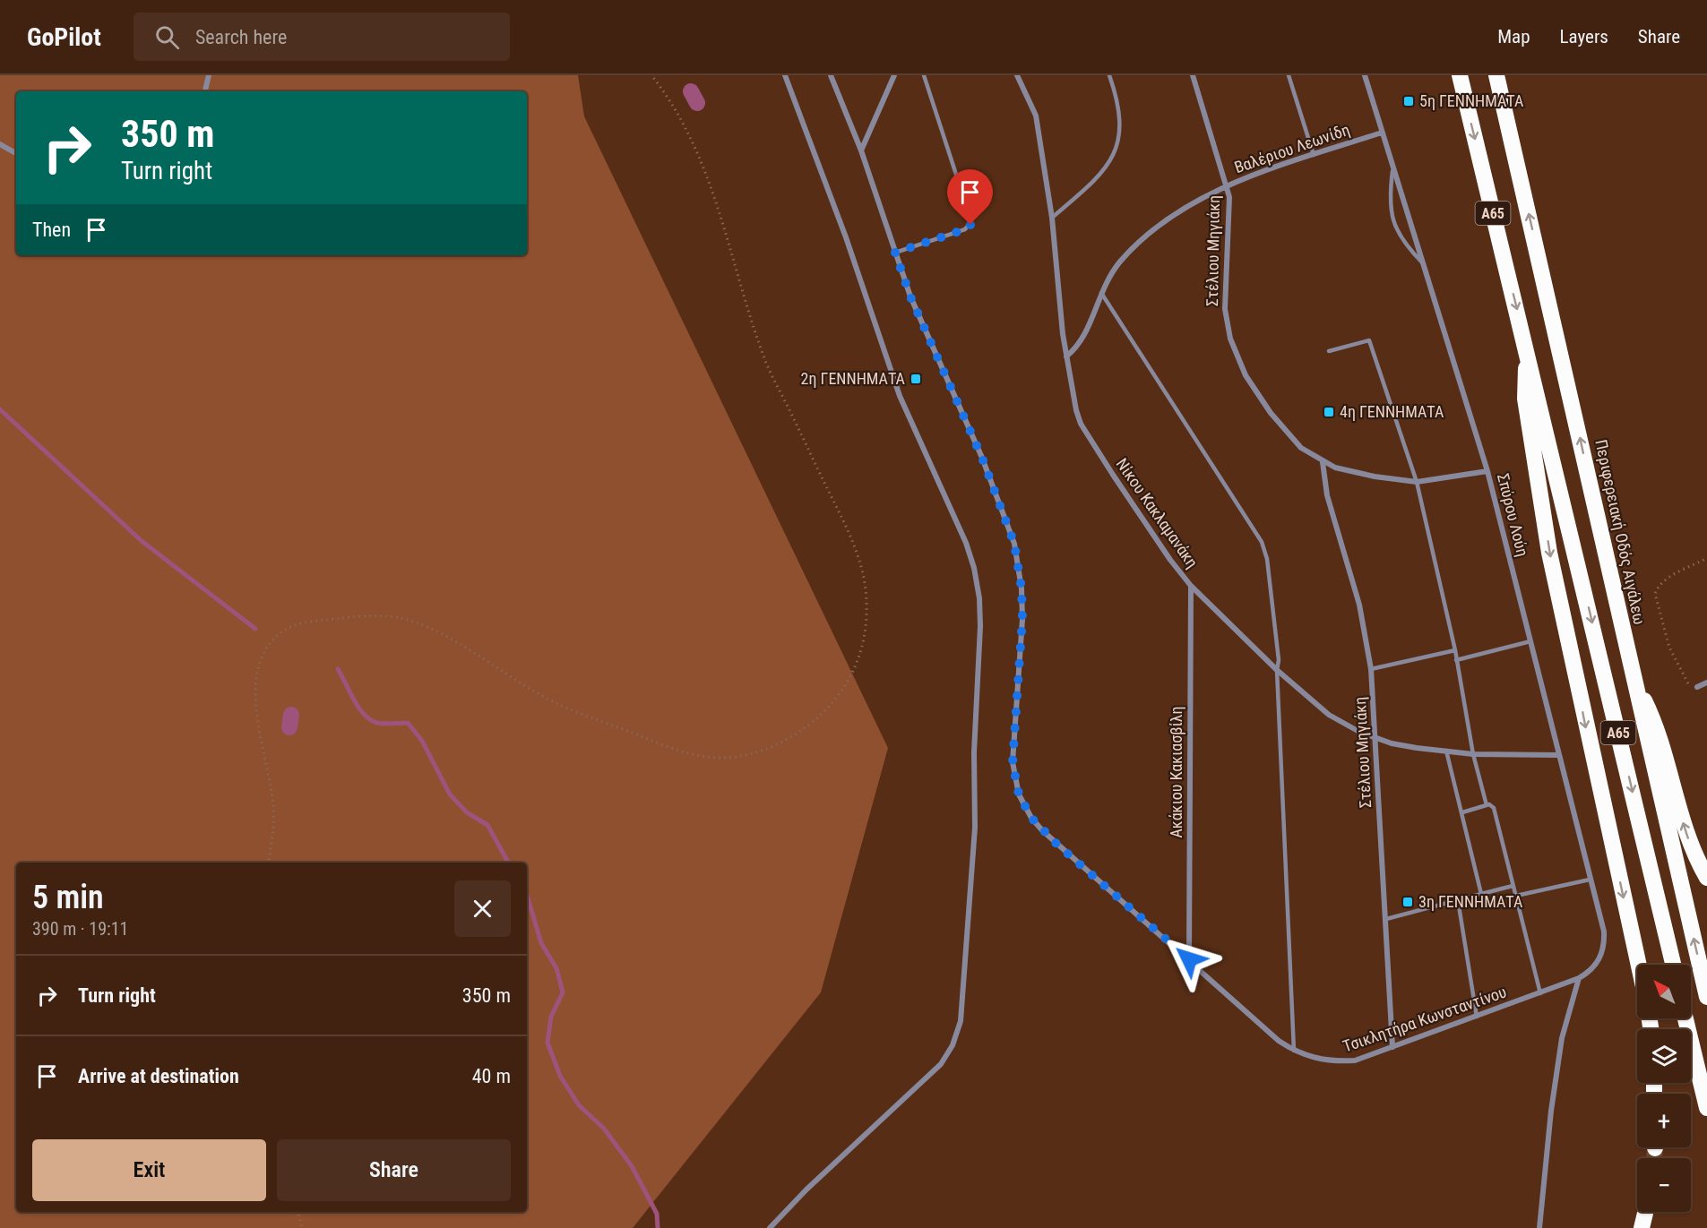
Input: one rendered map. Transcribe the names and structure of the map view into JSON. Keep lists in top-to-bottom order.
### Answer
{
  "streets": {
    "highway": ["Α65", "Περιφερειακή Οδός Αιγάλεω"],
    "street": [
      "Βαλέριου Λεωνίδη",
      "Στέλιου Μηγιάκη",
      "Νίκου Κακλαμανάκη",
      "Σπύρου Λούη",
      "Ακάκιου Κακιασβίλη",
      "Τσικλητήρα Κωνσταντίνου"
    ]
  },
  "crossings": [
    ["Βαλέριου Λεωνίδη", "Στέλιου Μηγιάκη"],
    ["Βαλέριου Λεωνίδη", "Νίκου Κακλαμανάκη"],
    ["Βαλέριου Λεωνίδη", "Σπύρου Λούη"],
    ["Στέλιου Μηγιάκη", "Νίκου Κακλαμανάκη"],
    ["Στέλιου Μηγιάκη", "Σπύρου Λούη"],
    ["Στέλιου Μηγιάκη", "Τσικλητήρα Κωνσταντίνου"],
    ["Νίκου Κακλαμανάκη", "Σπύρου Λούη"],
    ["Νίκου Κακλαμανάκη", "Ακάκιου Κακιασβίλη"],
    ["Σπύρου Λούη", "Τσικλητήρα Κωνσταντίνου"],
    ["Ακάκιου Κακιασβίλη", "Τσικλητήρα Κωνσταντίνου"]
  ],
  "places": {
    "transit": [
      "5η ΓΕΝΝΗΜΑΤΑ",
      "2η ΓΕΝΝΗΜΑΤΑ",
      "4η ΓΕΝΝΗΜΑΤΑ",
      "3η ΓΕΝΝΗΜΑΤΑ"
    ]
  },
  "north": "top left",
  "page": {
    "header": "GoPilot",
    "search": "Search here",
    "nav": ["Map", "Layers", "Share"],
    "turn": ["350 m", "Turn right"],
    "then": "Then",
    "heading": ["5 min", "390 m · 19:11"],
    "list": [
      {
        "name": "Turn right",
        "value": "350 m"
      },
      {
        "name": "Arrive at destination",
        "value": "40 m"
      }
    ],
    "map_buttons": ["+", "−"],
    "buttons": ["Exit", "Share"]
  }
}
